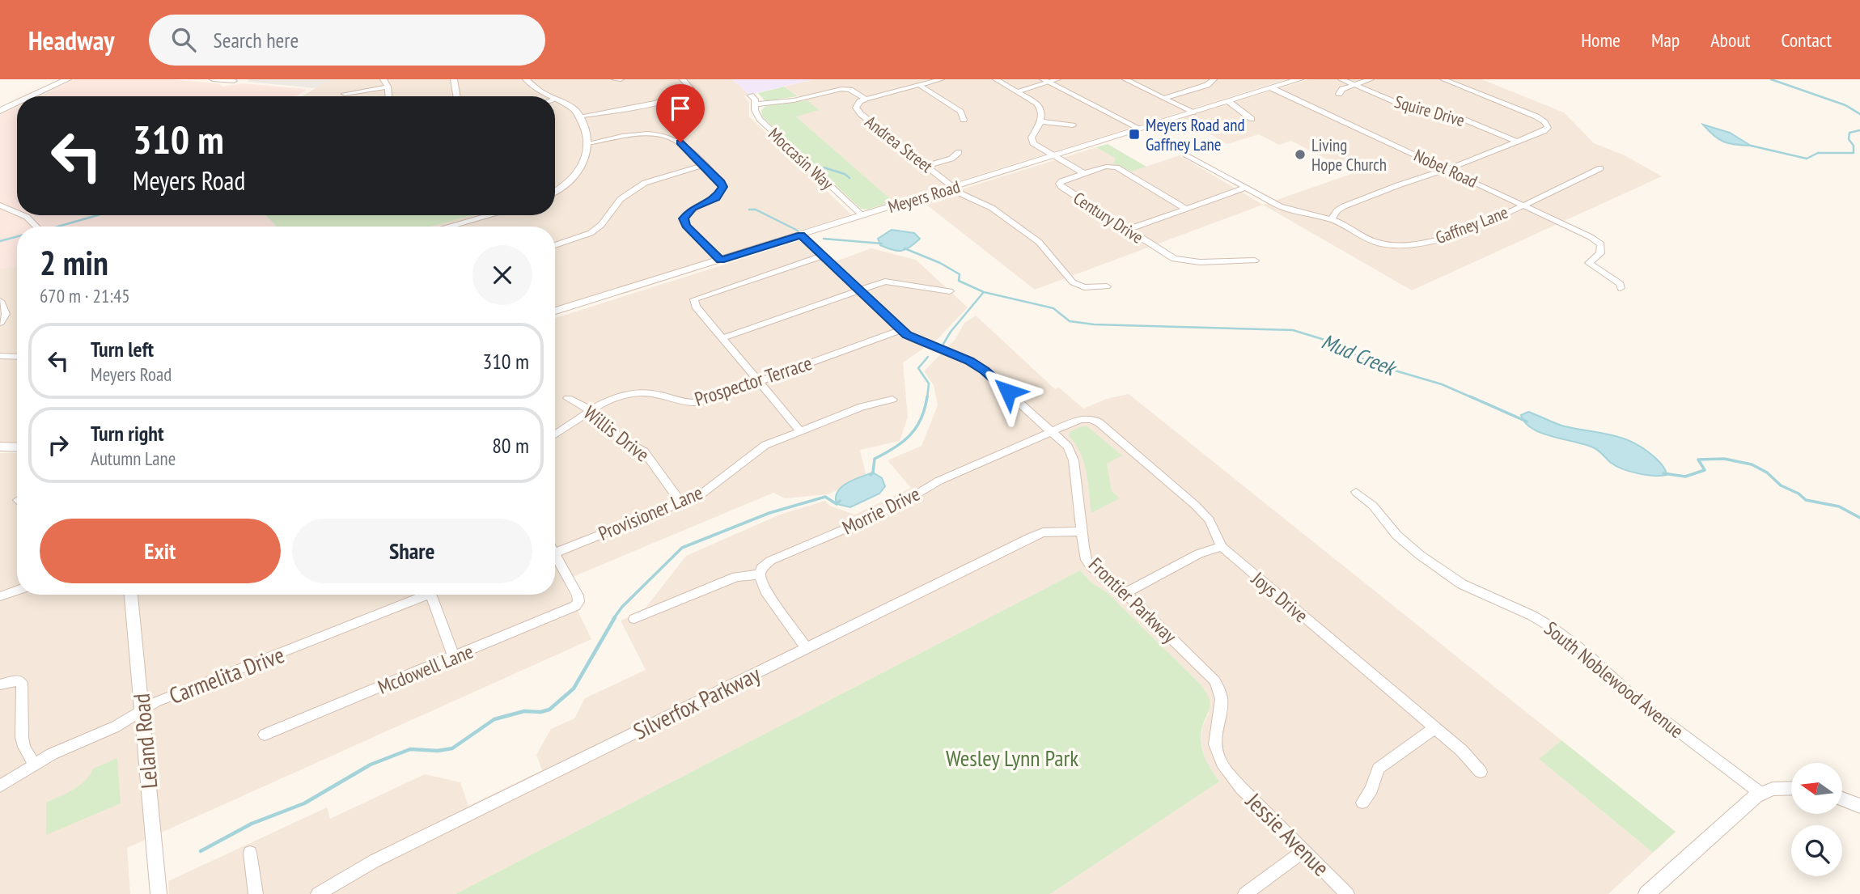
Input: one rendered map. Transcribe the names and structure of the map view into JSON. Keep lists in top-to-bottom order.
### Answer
{
  "streets": {
    "main road": ["Meyers Road"],
    "street": [
      "Squire Drive",
      "Andrea Street",
      "Moccasin Way",
      "Nobel Road",
      "Century Drive",
      "Gaffney Lane",
      "Prospector Terrace",
      "Willis Drive",
      "Morrie Drive",
      "Provisioner Lane",
      "Joys Drive",
      "Frontier Parkway",
      "Mcdowell Lane",
      "Carmelita Drive",
      "South Noblewood Avenue",
      "Silverfox Parkway",
      "Leland Road",
      "Jessie Avenue"
    ]
  },
  "crossings": [
    ["Andrea Street", "Meyers Road"],
    ["Moccasin Way", "Meyers Road"],
    ["Nobel Road", "Meyers Road"],
    ["Nobel Road", "Gaffney Lane"],
    ["Meyers Road", "Century Drive"],
    ["Meyers Road", "Frontier Parkway"],
    ["Prospector Terrace", "Willis Drive"],
    ["Prospector Terrace", "Frontier Parkway"],
    ["Willis Drive", "Provisioner Lane"],
    ["Morrie Drive", "Joys Drive"],
    ["Morrie Drive", "Frontier Parkway"],
    ["Frontier Parkway", "Silverfox Parkway"],
    ["Frontier Parkway", "Jessie Avenue"],
    ["Carmelita Drive", "Leland Road"]
  ],
  "water": ["Mud Creek"],
  "parks": ["Wesley Lynn Park"],
  "places": {
    "transit": ["Meyers Road and Gaffney Lane"],
    "other": ["Living Hope Church"]
  },
  "north": "left",
  "page": {
    "header": "Headway",
    "search": "Search here",
    "nav": [
      "Home",
      "Map",
      "About",
      "Contact"
    ],
    "turn": ["310 m", "Meyers Road"],
    "heading": ["2 min", "670 m · 21:45"],
    "list": [
      {
        "name": "Turn left",
        "note": "Meyers Road",
        "value": "310 m"
      },
      {
        "name": "Turn right",
        "note": "Autumn Lane",
        "value": "80 m"
      }
    ],
    "buttons": ["Exit", "Share"]
  }
}
